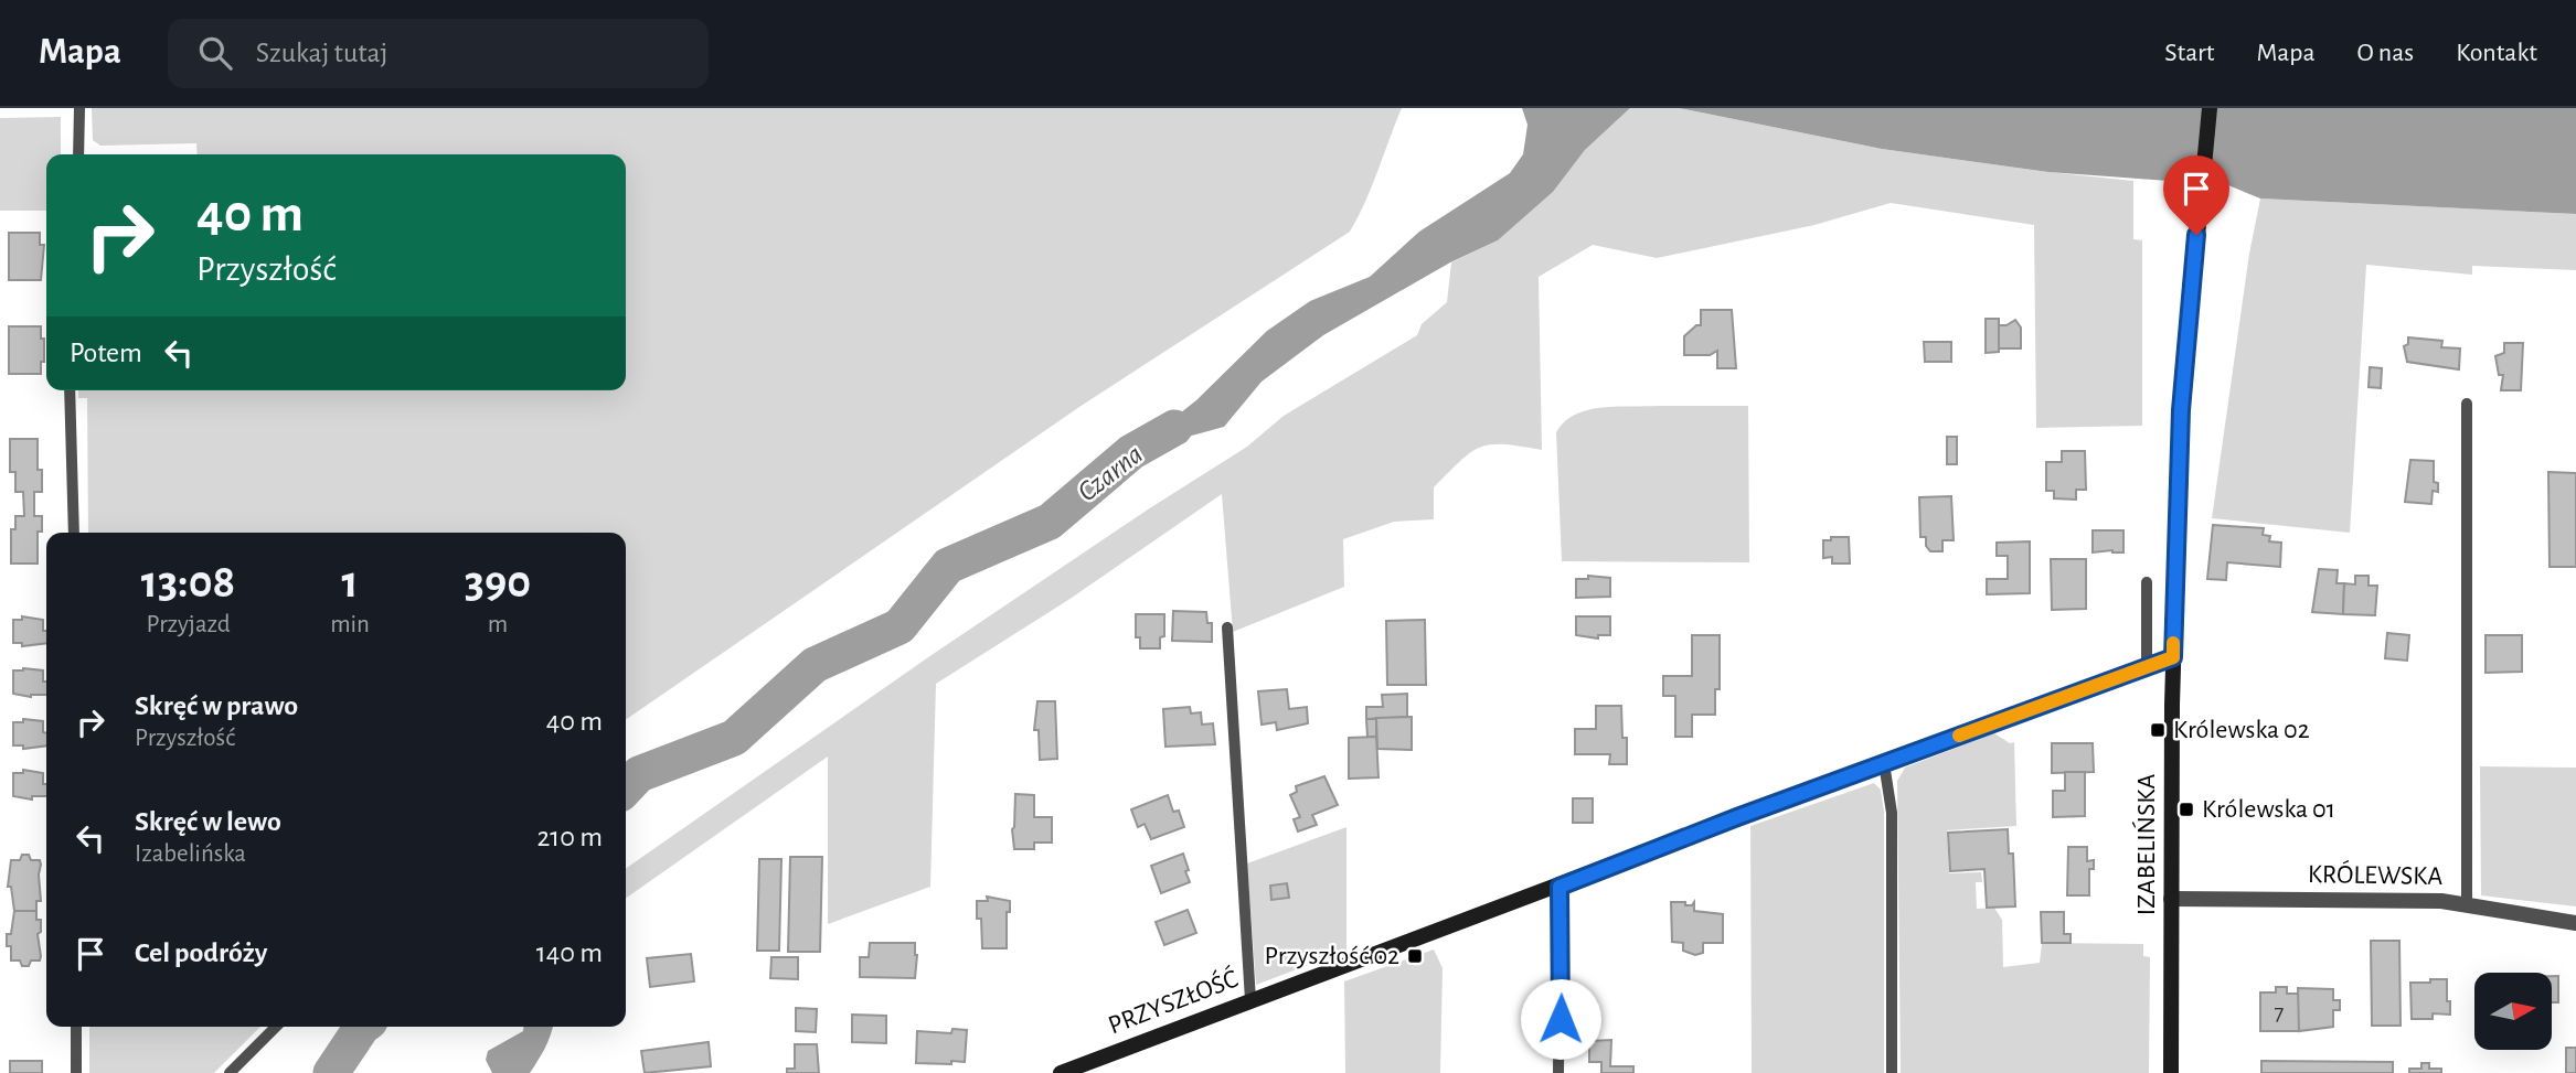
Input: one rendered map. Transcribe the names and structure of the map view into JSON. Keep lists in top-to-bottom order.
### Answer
{
  "streets": {
    "street": ["IZABELIŃSKA", "KRÓLEWSKA", "PRZYSZŁOŚĆ"]
  },
  "crossings": [
    ["IZABELIŃSKA", "KRÓLEWSKA"],
    ["IZABELIŃSKA", "PRZYSZŁOŚĆ"]
  ],
  "water": ["Czarna"],
  "places": {
    "transit": ["Królewska 02", "Królewska 01", "Przyszłość 02"]
  },
  "house_numbers": ["7"],
  "north": "right",
  "page": {
    "header": "Mapa",
    "search": "Szukaj tutaj",
    "nav": [
      "Start",
      "Mapa",
      "O nas",
      "Kontakt"
    ],
    "turn": ["40 m", "Przyszłość"],
    "then": "Potem",
    "eta": [
      "13:08",
      "Przyjazd",
      "1",
      "min",
      "390",
      "m"
    ],
    "list": [
      {
        "name": "Skręć w prawo",
        "note": "Przyszłość",
        "value": "40 m"
      },
      {
        "name": "Skręć w lewo",
        "note": "Izabelińska",
        "value": "210 m"
      },
      {
        "name": "Cel podróży",
        "value": "140 m"
      }
    ]
  }
}
